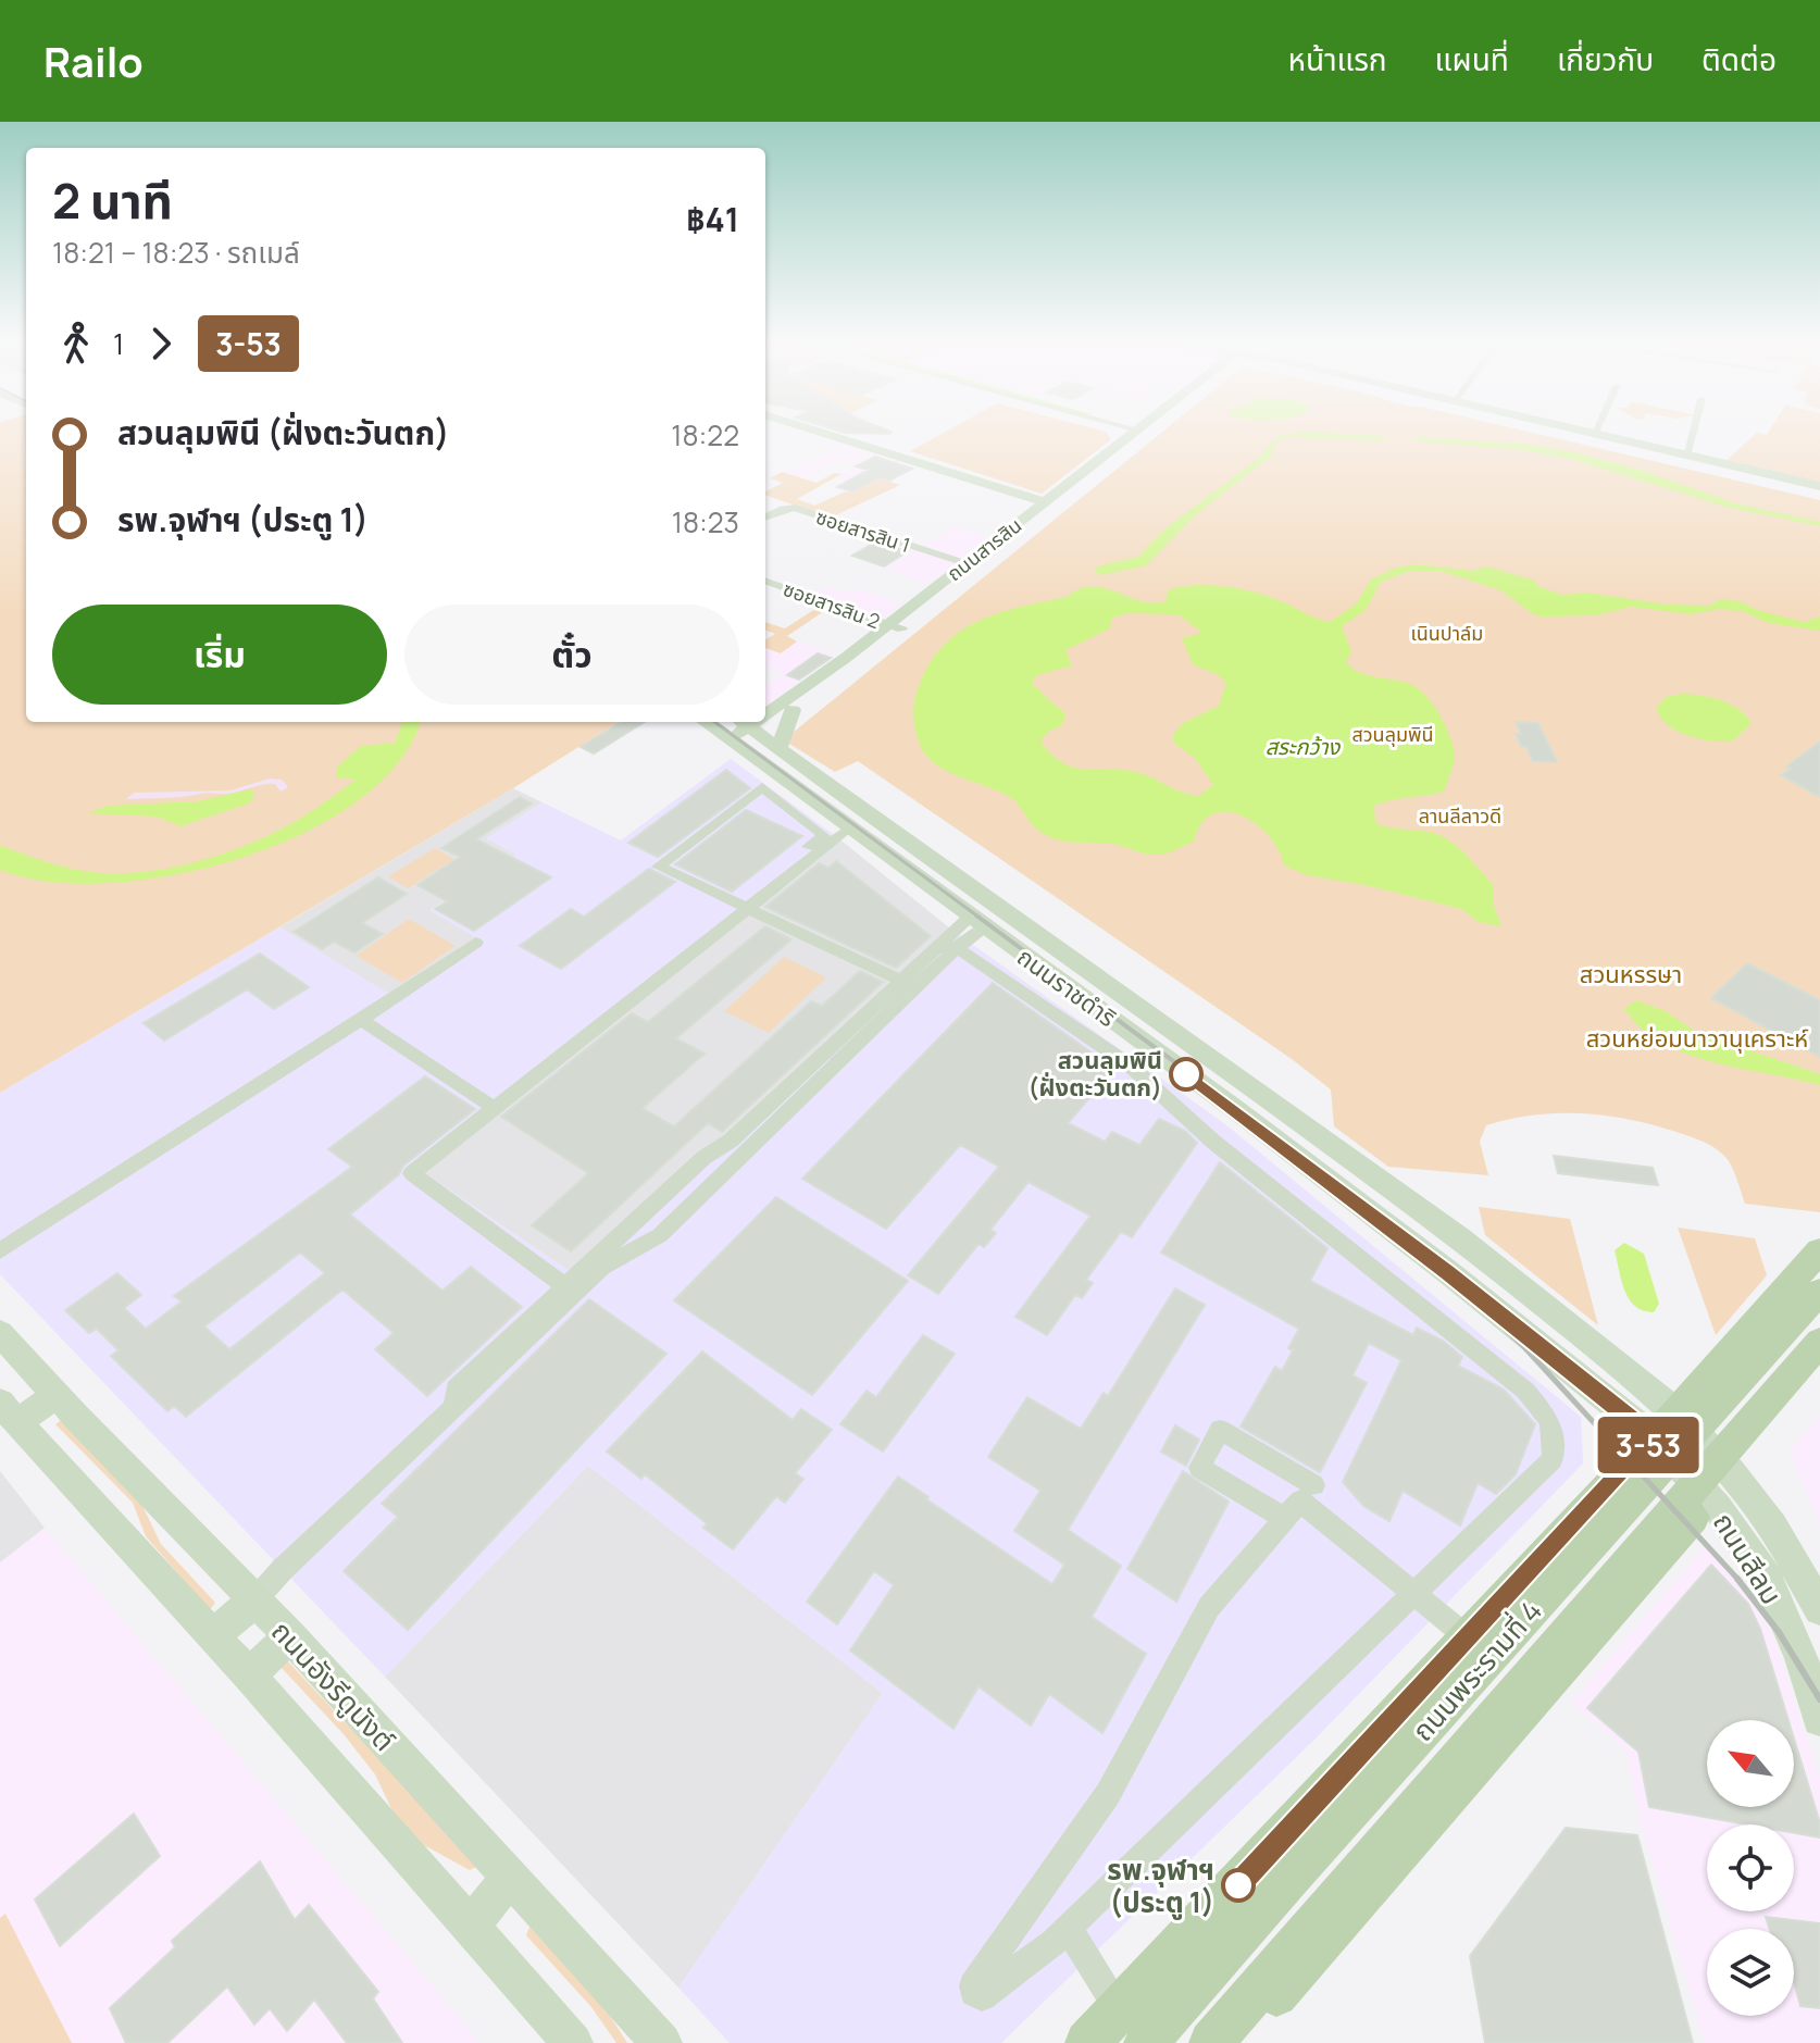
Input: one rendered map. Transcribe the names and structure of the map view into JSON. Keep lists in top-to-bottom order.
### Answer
{
  "streets": {
    "main road": [
      "ถนนสารสิน",
      "ถนนราชดำริ",
      "ถนนสีลม",
      "ถนนพระรามที่ 4",
      "ถนนอังรีดูนังต์"
    ],
    "street": ["ซอยสารสิน 1", "ซอยสารสิน 2"]
  },
  "crossings": [
    ["ซอยสารสิน 1", "ถนนสารสิน"],
    ["ถนนสารสิน", "ซอยสารสิน 2"],
    ["ถนนสารสิน", "ถนนราชดำริ"],
    ["ถนนราชดำริ", "ถนนสีลม"],
    ["ถนนราชดำริ", "ถนนพระรามที่ 4"]
  ],
  "water": ["สระกว้าง"],
  "parks": [
    "เนินปาล์ม",
    "สวนลุมพินี",
    "ลานลีลาวดี",
    "สวนหรรษา",
    "สวนหย่อมนาวานุเคราะห์"
  ],
  "places": ["สวนลุมพินี (ฝั่งตะวันตก)", "รพ.จุฬาฯ (ประตู 1)"],
  "lines": ["bus line 3-53"],
  "north": "top left",
  "page": {
    "header": "Railo",
    "nav": [
      "หน้าแรก",
      "แผนที่",
      "เกี่ยวกับ",
      "ติดต่อ"
    ],
    "on_map": "3-53",
    "heading": ["2 นาที", "18:21 – 18:23 · รถเมล์", "฿41"],
    "legs": ["1", "3-53"],
    "list": [
      {
        "name": "สวนลุมพินี (ฝั่งตะวันตก)",
        "value": "18:22"
      },
      {
        "name": "รพ.จุฬาฯ (ประตู 1)",
        "value": "18:23"
      }
    ],
    "buttons": ["เริ่ม", "ตั๋ว"]
  }
}
